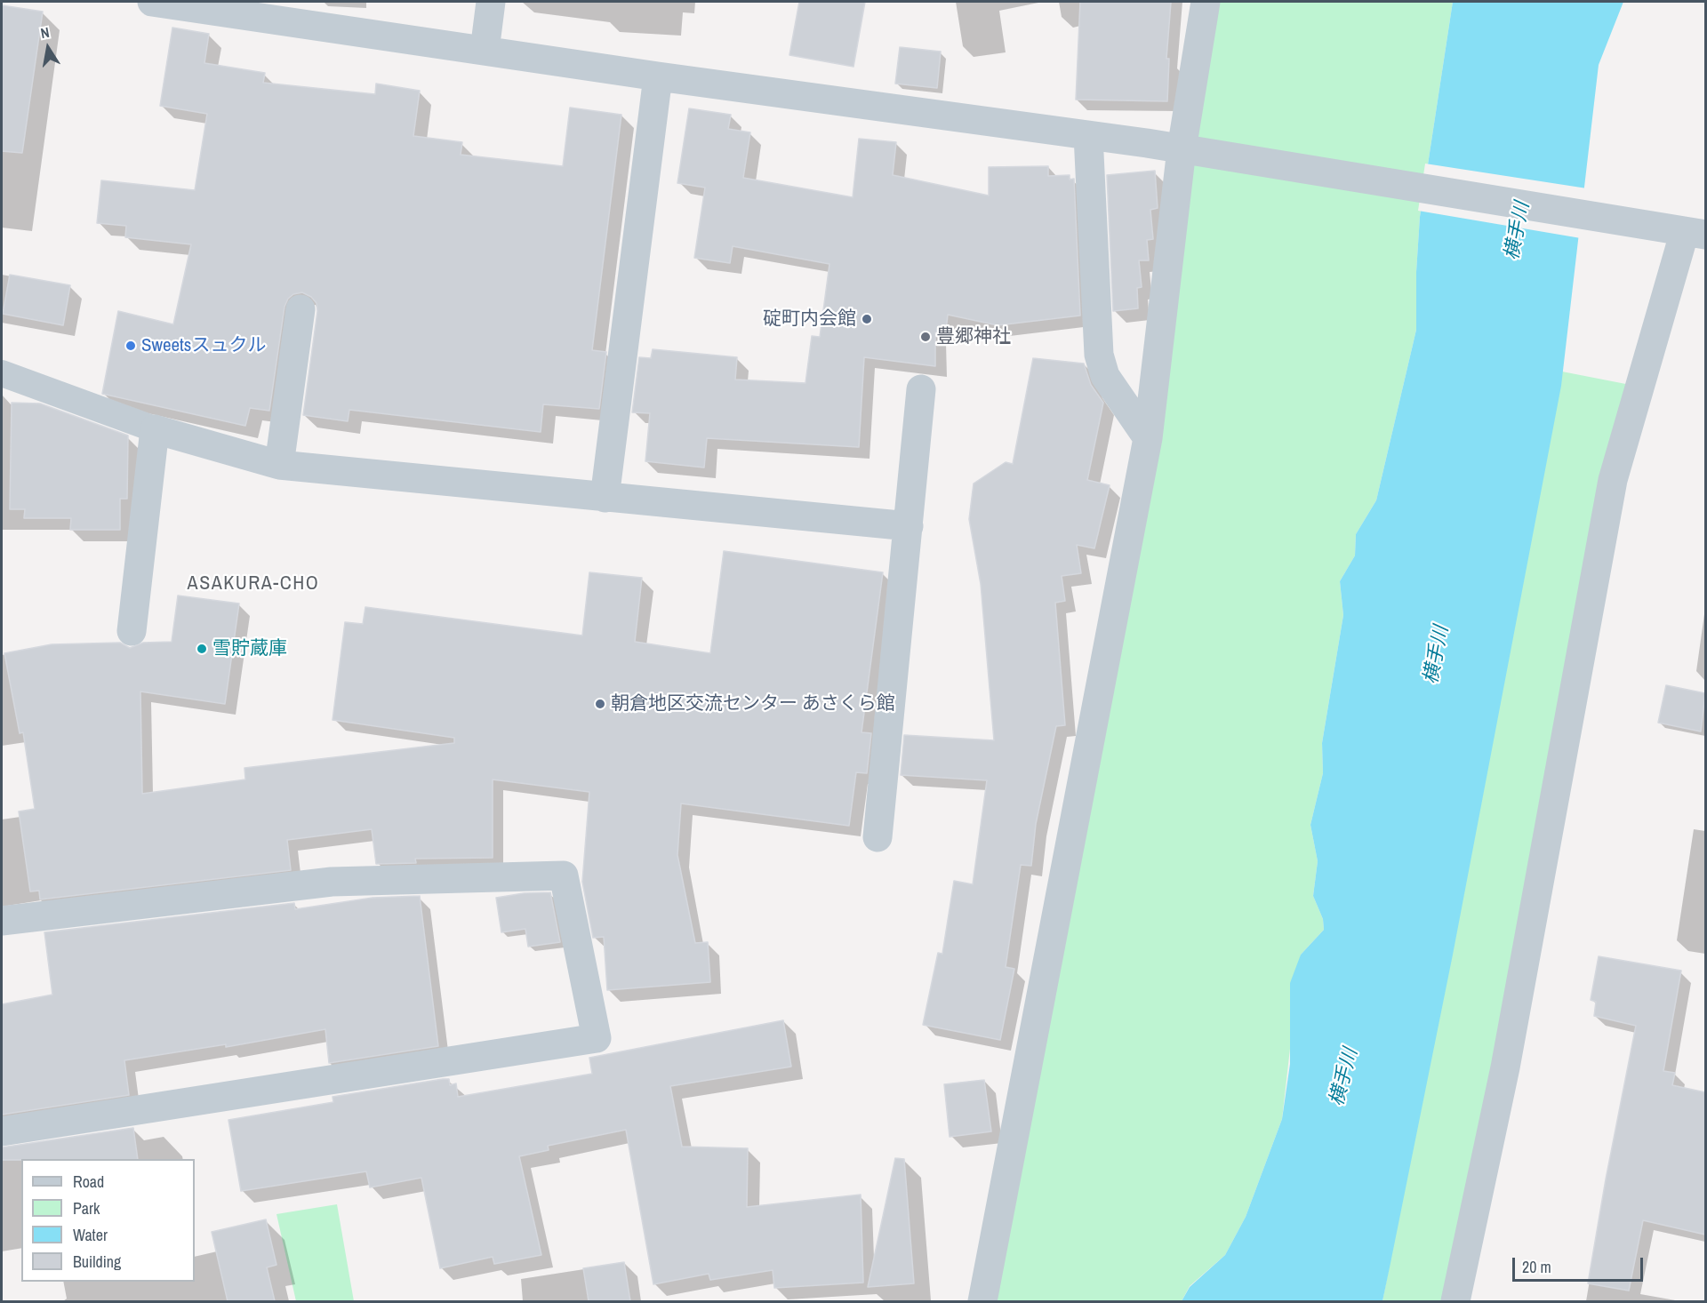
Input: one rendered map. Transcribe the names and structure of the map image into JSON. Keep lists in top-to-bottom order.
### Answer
{
  "districts": ["ASAKURA-CHO"],
  "water": ["横手川"],
  "places": [
    "碇町内会館",
    "豊郷神社",
    "Sweetsスュクル",
    "雪貯蔵庫",
    "朝倉地区交流センター あさくら館"
  ],
  "legend": [
    "Road",
    "Park",
    "Water",
    "Building"
  ],
  "scale_bar": "20 m",
  "north": "top"
}
